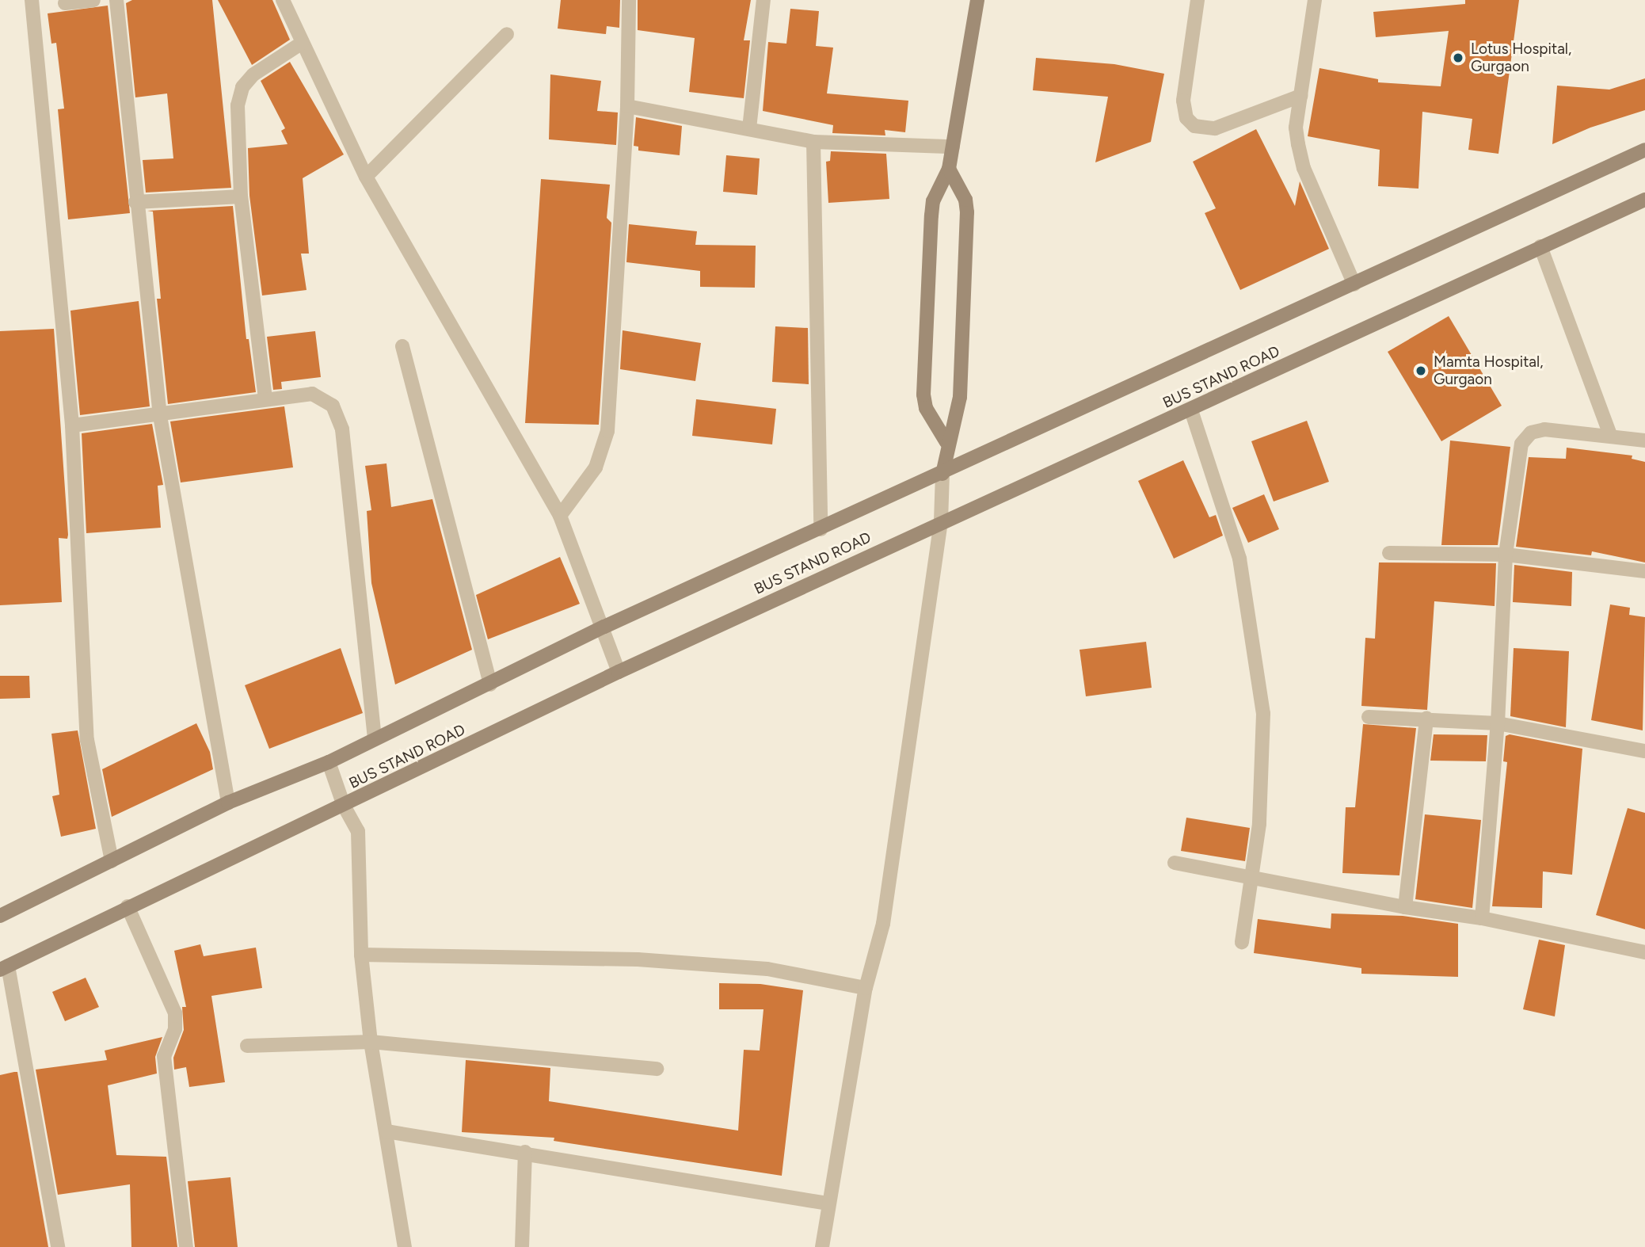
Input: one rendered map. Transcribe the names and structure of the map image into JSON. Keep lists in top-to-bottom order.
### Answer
{
  "streets": {
    "street": ["BUS STAND ROAD"]
  },
  "places": ["Lotus Hospital, Gurgaon", "Mamta Hospital, Gurgaon"]
}
